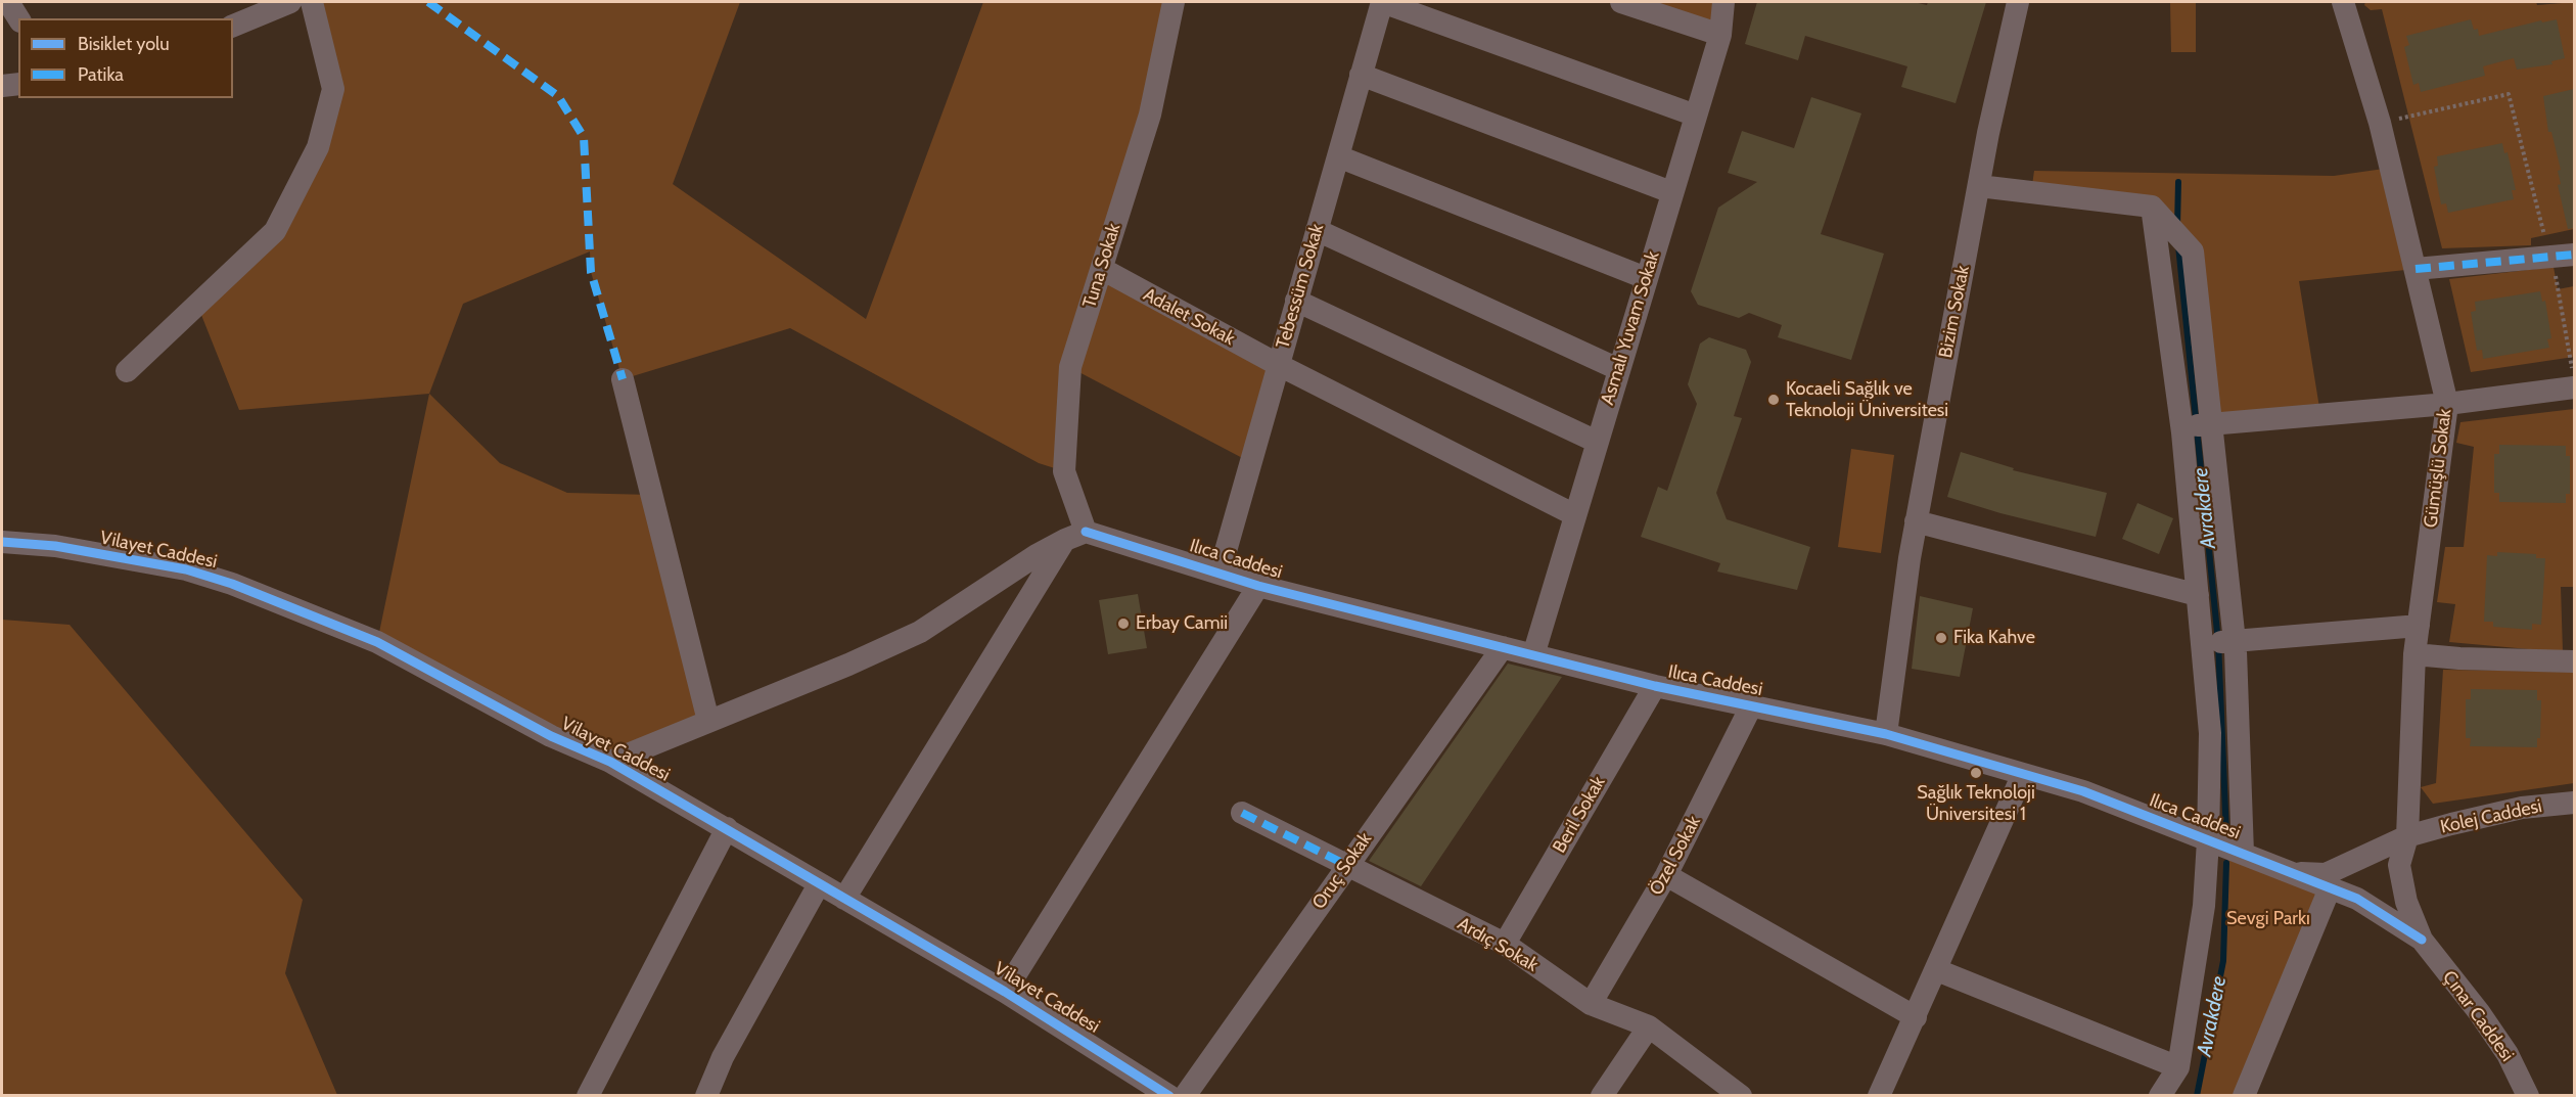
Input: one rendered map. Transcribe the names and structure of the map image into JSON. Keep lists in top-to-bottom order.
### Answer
{
  "streets": {
    "street": [
      "Tuna Sokak",
      "Tebessüm Sokak",
      "Bizim Sokak",
      "Adalet Sokak",
      "Asmalı Yuvam Sokak",
      "Gümüşlü Sokak",
      "Vilayet Caddesi",
      "Ilıca Caddesi",
      "Beril Sokak",
      "Kolej Caddesi",
      "Özel Sokak",
      "Oruç Sokak",
      "Ardıç Sokak",
      "Çınar Caddesi"
    ]
  },
  "crossings": [
    ["Tuna Sokak", "Adalet Sokak"],
    ["Tuna Sokak", "Ilıca Caddesi"],
    ["Tebessüm Sokak", "Adalet Sokak"],
    ["Tebessüm Sokak", "Ilıca Caddesi"],
    ["Bizim Sokak", "Ilıca Caddesi"],
    ["Adalet Sokak", "Asmalı Yuvam Sokak"],
    ["Asmalı Yuvam Sokak", "Ilıca Caddesi"],
    ["Gümüşlü Sokak", "Ilıca Caddesi"],
    ["Gümüşlü Sokak", "Kolej Caddesi"],
    ["Gümüşlü Sokak", "Çınar Caddesi"],
    ["Ilıca Caddesi", "Beril Sokak"],
    ["Ilıca Caddesi", "Kolej Caddesi"],
    ["Ilıca Caddesi", "Özel Sokak"],
    ["Ilıca Caddesi", "Oruç Sokak"],
    ["Ilıca Caddesi", "Çınar Caddesi"],
    ["Beril Sokak", "Ardıç Sokak"],
    ["Özel Sokak", "Ardıç Sokak"],
    ["Oruç Sokak", "Ardıç Sokak"]
  ],
  "water": ["Avrakdere"],
  "parks": ["Sevgi Parkı"],
  "places": [
    "Kocaeli Sağlık ve Teknoloji Üniversitesi",
    "Erbay Camii",
    "Fika Kahve",
    "Sağlık Teknoloji Üniversitesi 1"
  ],
  "legend": ["Bisiklet yolu", "Patika"]
}
